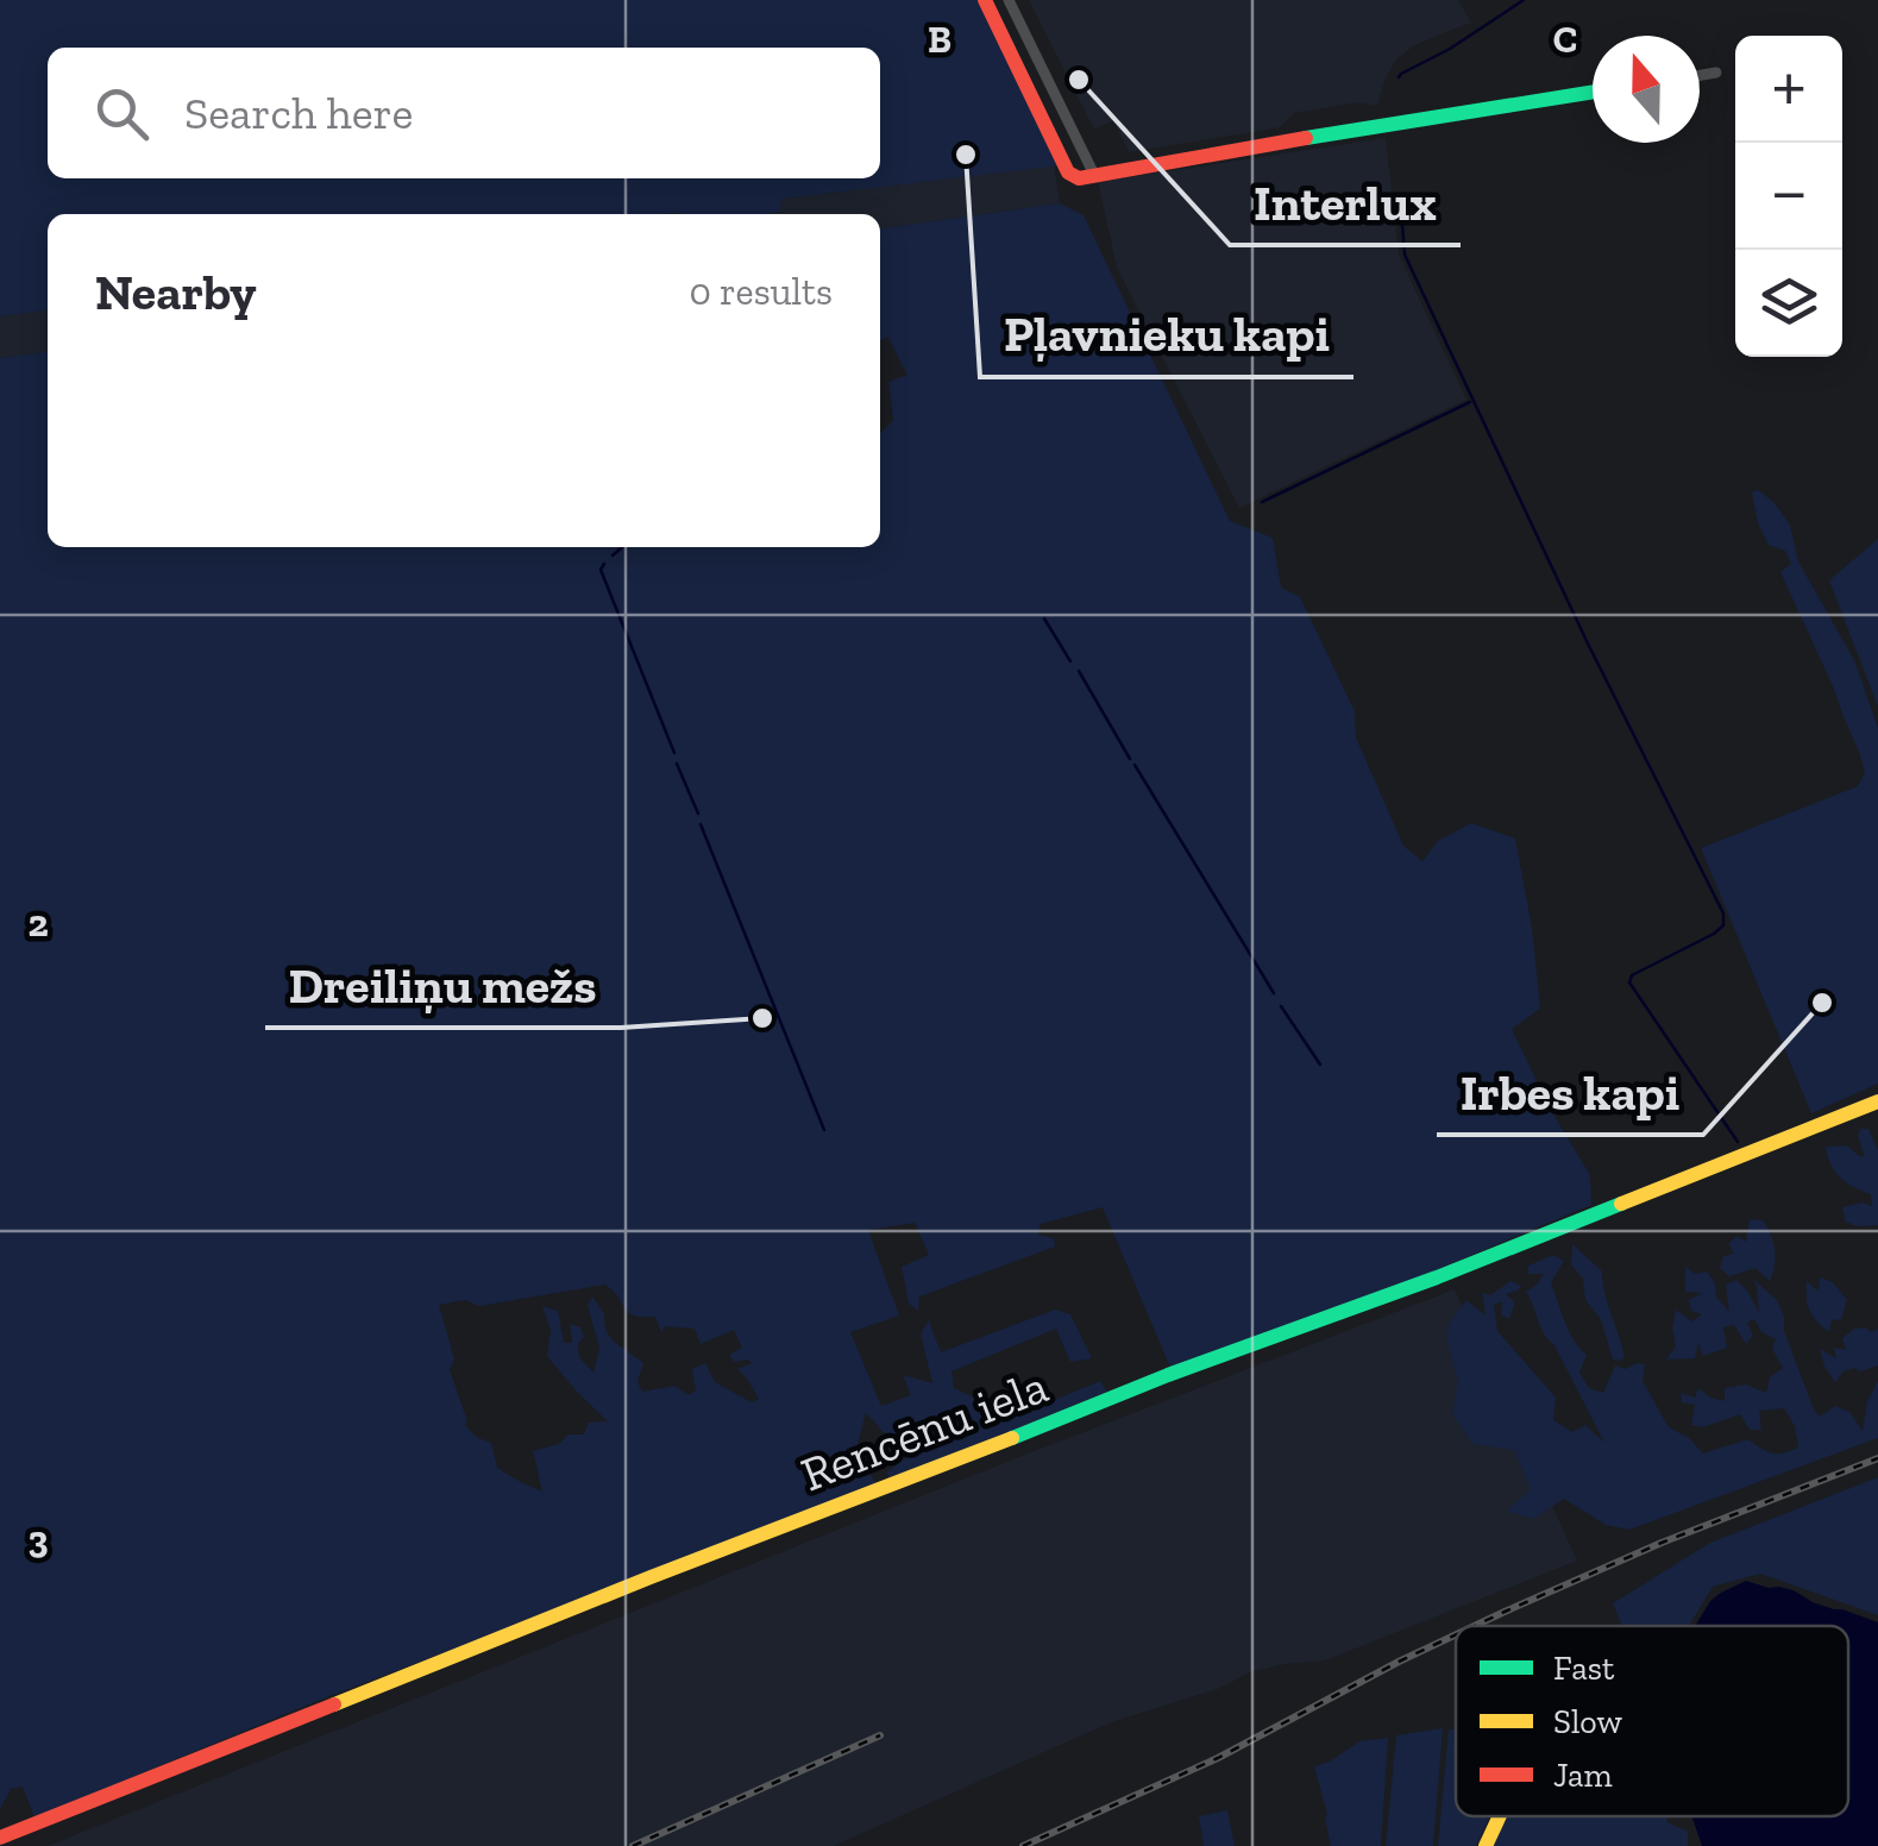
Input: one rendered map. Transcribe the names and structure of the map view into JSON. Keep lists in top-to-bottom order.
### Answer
{
  "streets": {
    "street": ["Rencēnu iela"]
  },
  "places": [
    "Interlux",
    "Pļavnieku kapi",
    "Irbes kapi",
    "Dreiliņu mežs"
  ],
  "legend": ["Fast", "Slow", "Jam"],
  "north": "top",
  "page": {
    "map_buttons": ["+", "−"],
    "search": "Search here",
    "heading": ["Nearby", "0 results"]
  },
  "grid": {
    "columns": ["B", "C"],
    "rows": ["2", "3"]
  }
}
